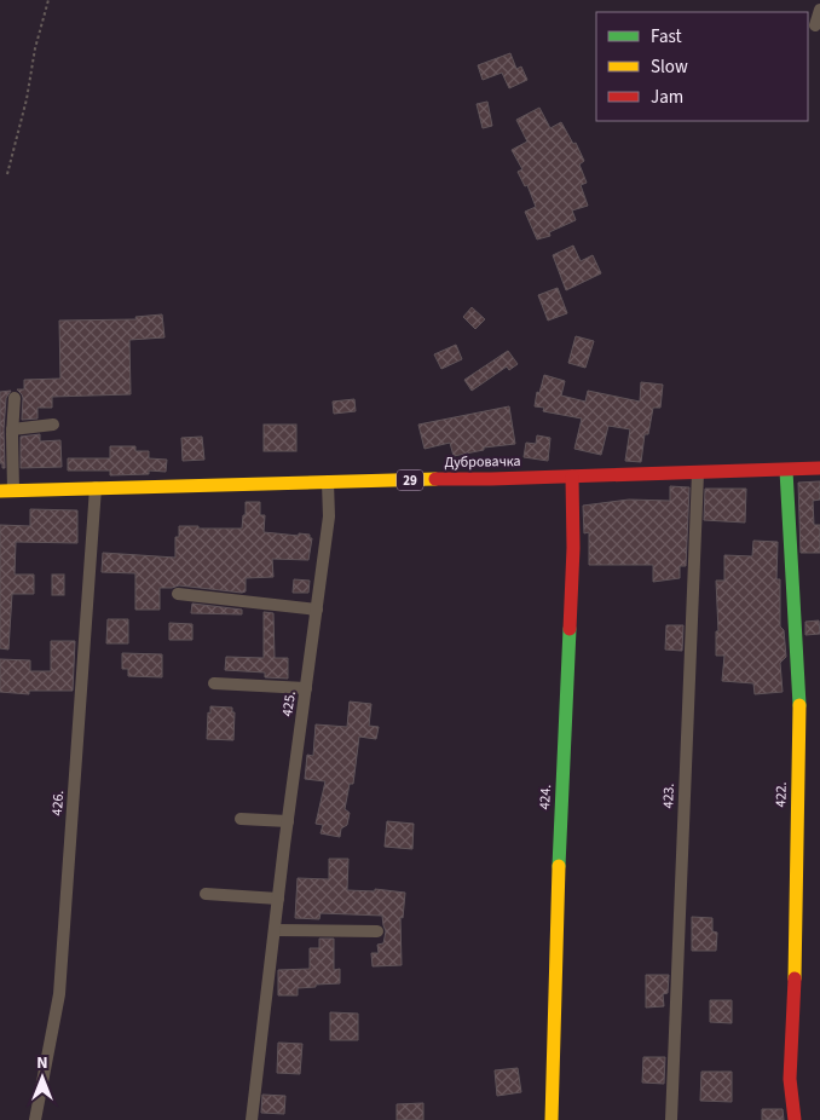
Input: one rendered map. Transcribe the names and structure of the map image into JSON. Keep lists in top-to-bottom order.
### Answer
{
  "streets": {
    "street": [
      "Дубровачка",
      "29",
      "425.",
      "422.",
      "423.",
      "424.",
      "426."
    ]
  },
  "crossings": [
    ["Дубровачка", "425."],
    ["Дубровачка", "422."],
    ["Дубровачка", "423."],
    ["Дубровачка", "424."],
    ["Дубровачка", "426."]
  ],
  "legend": ["Fast", "Slow", "Jam"],
  "north": "top"
}
